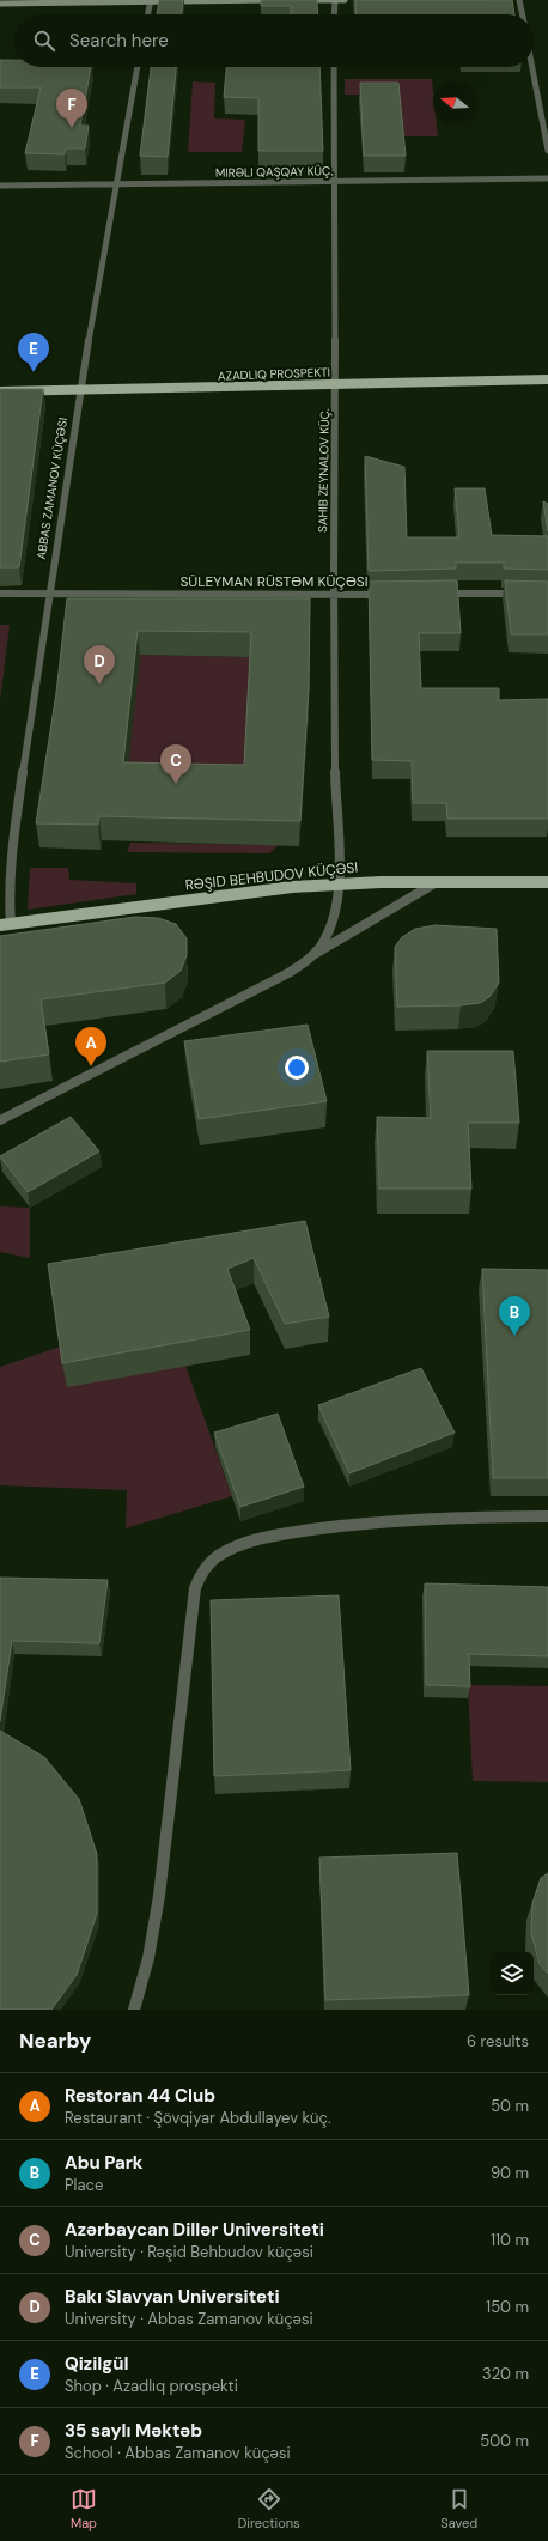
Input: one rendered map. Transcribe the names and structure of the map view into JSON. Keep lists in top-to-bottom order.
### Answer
{
  "streets": {
    "main road": ["RƏŞID BEHBUDOV KÜÇƏSI"],
    "street": [
      "MIRƏLI QAŞQAY KÜÇ.",
      "SAHIB ZEYNALOV KÜÇ.",
      "ABBAS ZAMANOV KÜÇƏSI",
      "SÜLEYMAN RÜSTƏM KÜÇƏSI"
    ]
  },
  "crossings": [
    ["MIRƏLI QAŞQAY KÜÇ.", "SAHIB ZEYNALOV KÜÇ."],
    ["MIRƏLI QAŞQAY KÜÇ.", "ABBAS ZAMANOV KÜÇƏSI"],
    ["SAHIB ZEYNALOV KÜÇ.", "SÜLEYMAN RÜSTƏM KÜÇƏSI"],
    ["SAHIB ZEYNALOV KÜÇ.", "RƏŞID BEHBUDOV KÜÇƏSI"],
    ["ABBAS ZAMANOV KÜÇƏSI", "SÜLEYMAN RÜSTƏM KÜÇƏSI"],
    ["ABBAS ZAMANOV KÜÇƏSI", "RƏŞID BEHBUDOV KÜÇƏSI"]
  ],
  "north": "left",
  "page": {
    "search": "Search here",
    "pins": [
      "F",
      "E",
      "D",
      "C",
      "A",
      "B"
    ],
    "heading": ["Nearby", "6 results"],
    "list": [
      {
        "mark": "A",
        "name": "Restoran 44 Club",
        "note": "Restaurant · Şövqiyar Abdullayev küç.",
        "value": "50 m"
      },
      {
        "mark": "B",
        "name": "Abu Park",
        "note": "Place",
        "value": "90 m"
      },
      {
        "mark": "C",
        "name": "Azərbaycan Dillər Universiteti",
        "note": "University · Rəşid Behbudov küçəsi",
        "value": "110 m"
      },
      {
        "mark": "D",
        "name": "Bakı Slavyan Universiteti",
        "note": "University · Abbas Zamanov küçəsi",
        "value": "150 m"
      },
      {
        "mark": "E",
        "name": "Qizilgül",
        "note": "Shop · Azadlıq prospekti",
        "value": "320 m"
      },
      {
        "mark": "F",
        "name": "35 saylı Məktəb",
        "note": "School · Abbas Zamanov küçəsi",
        "value": "500 m"
      }
    ],
    "nav": ["Map", "Directions", "Saved"]
  }
}
